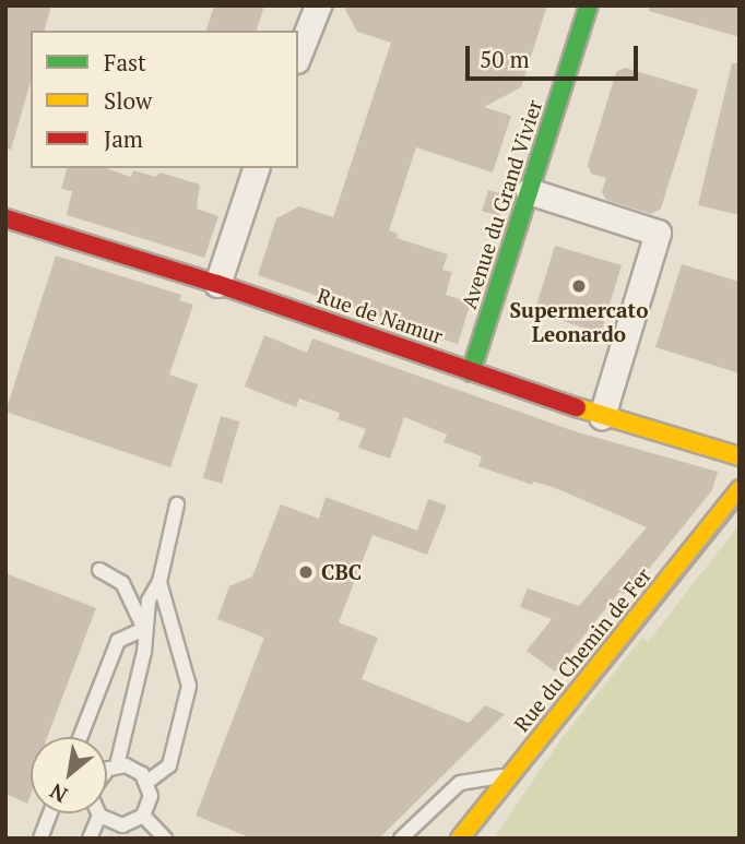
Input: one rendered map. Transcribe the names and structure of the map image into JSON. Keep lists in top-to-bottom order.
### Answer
{
  "streets": {
    "street": ["Avenue du Grand Vivier", "Rue de Namur", "Rue du Chemin de Fer"]
  },
  "crossings": [
    ["Avenue du Grand Vivier", "Rue de Namur"]
  ],
  "places": ["Supermercato Leonardo", "CBC"],
  "legend": ["Fast", "Slow", "Jam"],
  "scale_bar": "50 m",
  "north": "bottom left"
}
